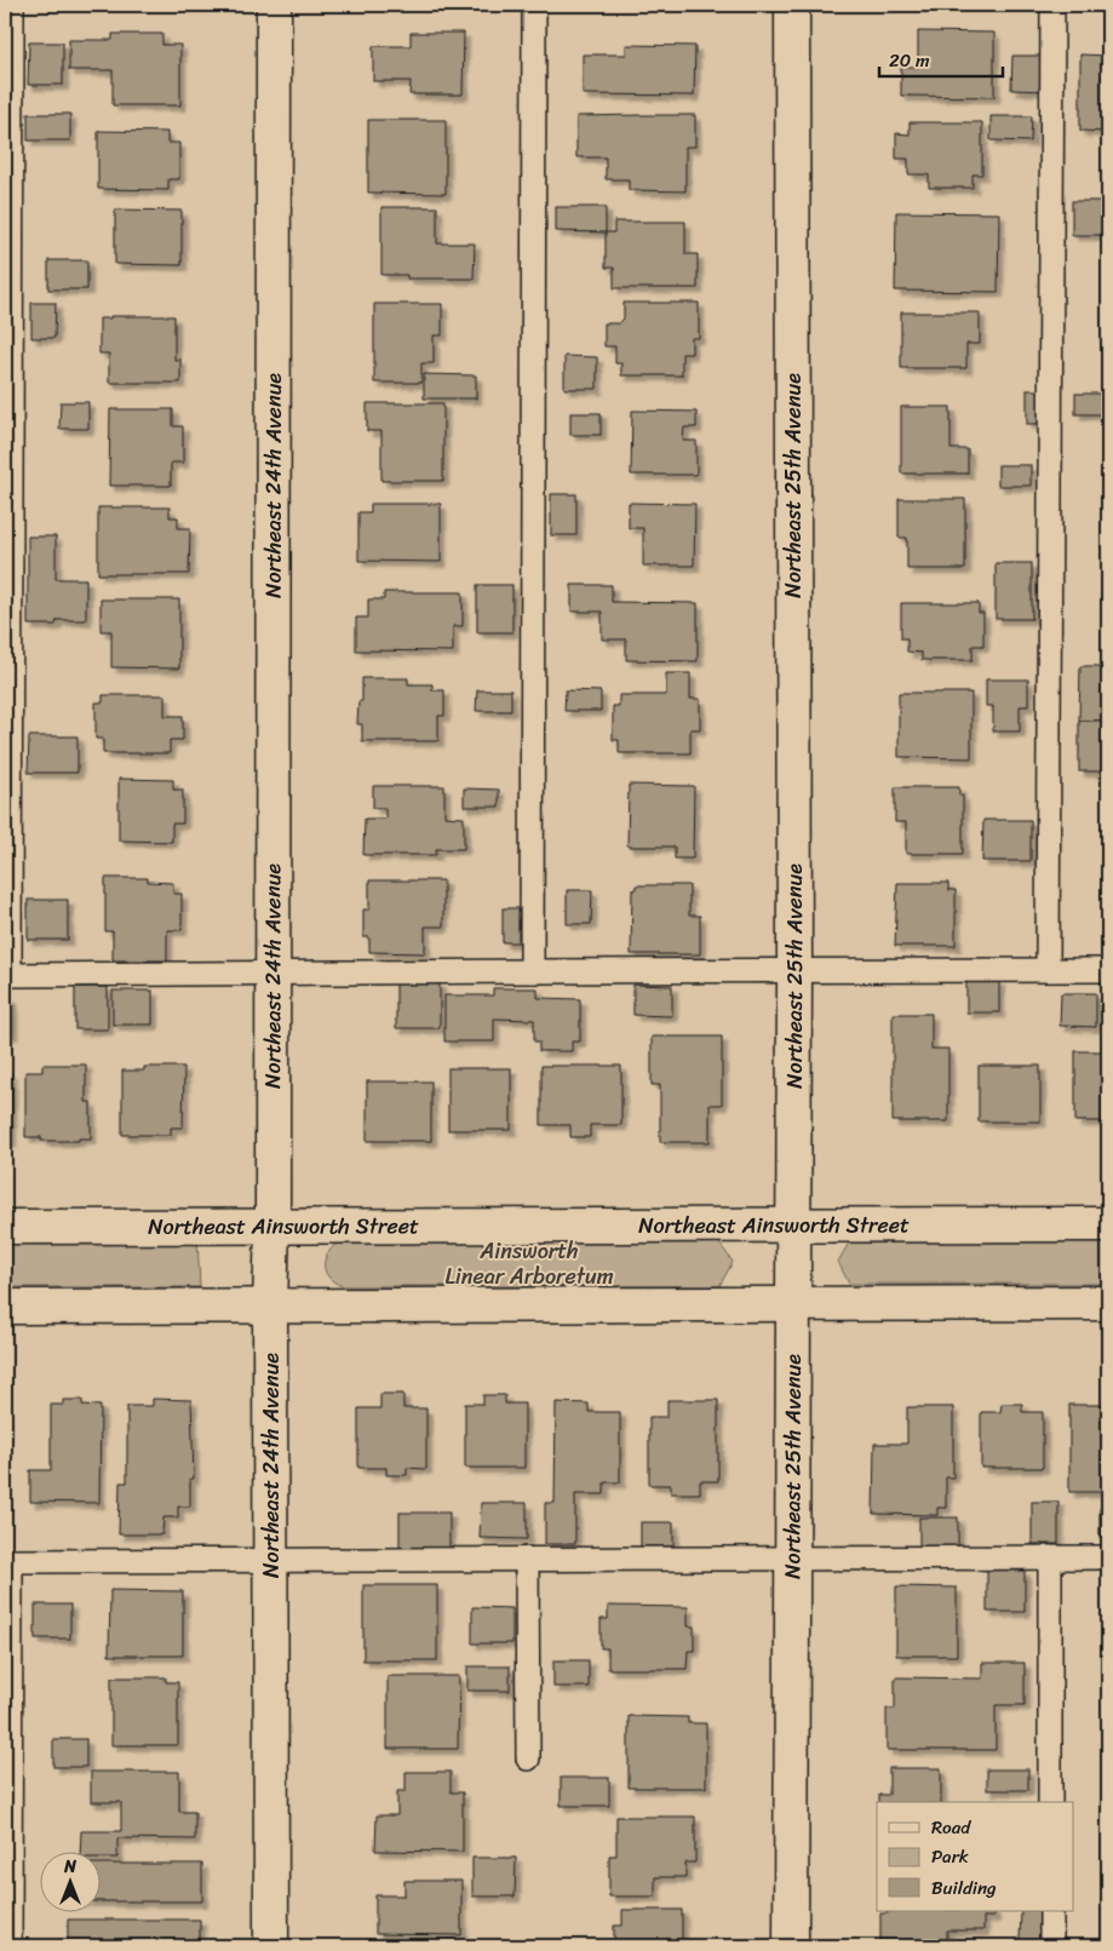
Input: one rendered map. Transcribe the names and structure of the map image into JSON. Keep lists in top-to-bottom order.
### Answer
{
  "streets": {
    "street": ["Northeast 24th Avenue", "Northeast 25th Avenue", "Northeast Ainsworth Street"]
  },
  "crossings": [
    ["Northeast 24th Avenue", "Northeast Ainsworth Street"],
    ["Northeast 25th Avenue", "Northeast Ainsworth Street"]
  ],
  "parks": ["Ainsworth Linear Arboretum"],
  "legend": ["Road", "Park", "Building"],
  "scale_bar": "20 m",
  "north": "top"
}
